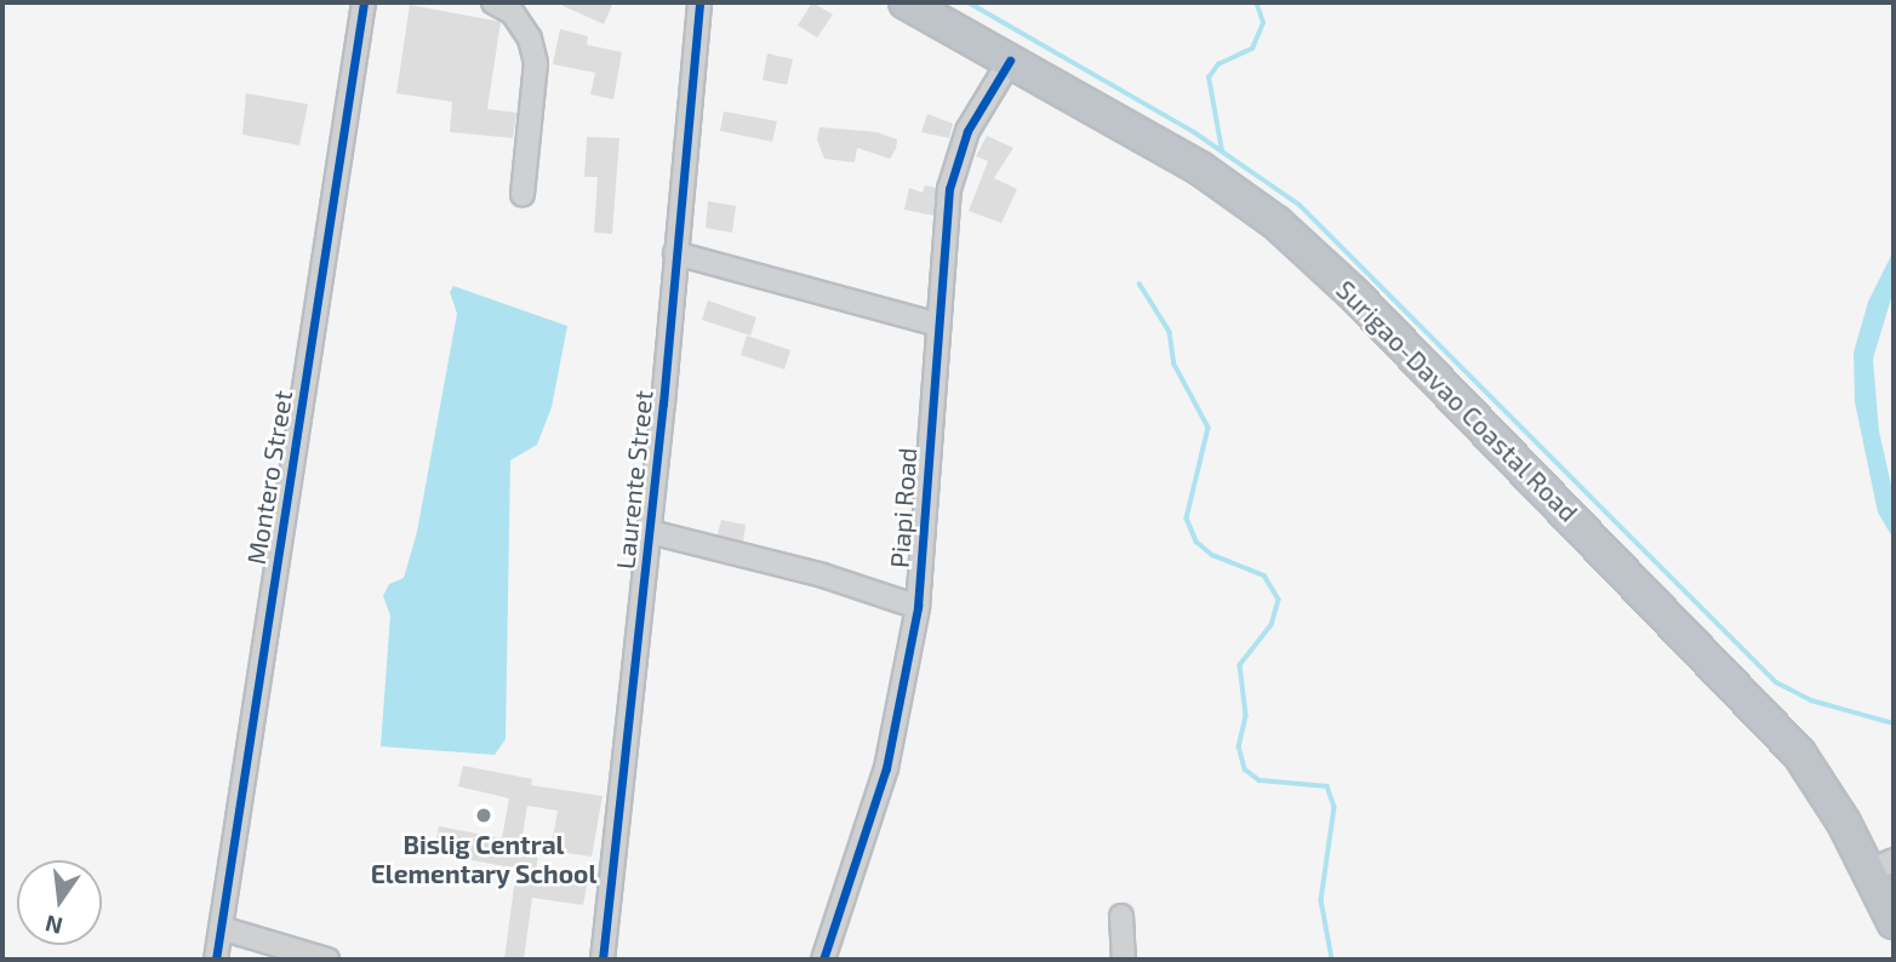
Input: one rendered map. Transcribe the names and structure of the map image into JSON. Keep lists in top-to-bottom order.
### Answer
{
  "streets": {
    "highway": ["Surigao-Davao Coastal Road"],
    "street": ["Montero Street", "Laurente Street", "Piapi Road"]
  },
  "crossings": [
    ["Surigao-Davao Coastal Road", "Piapi Road"]
  ],
  "places": ["Bislig Central Elementary School"],
  "north": "bottom"
}
